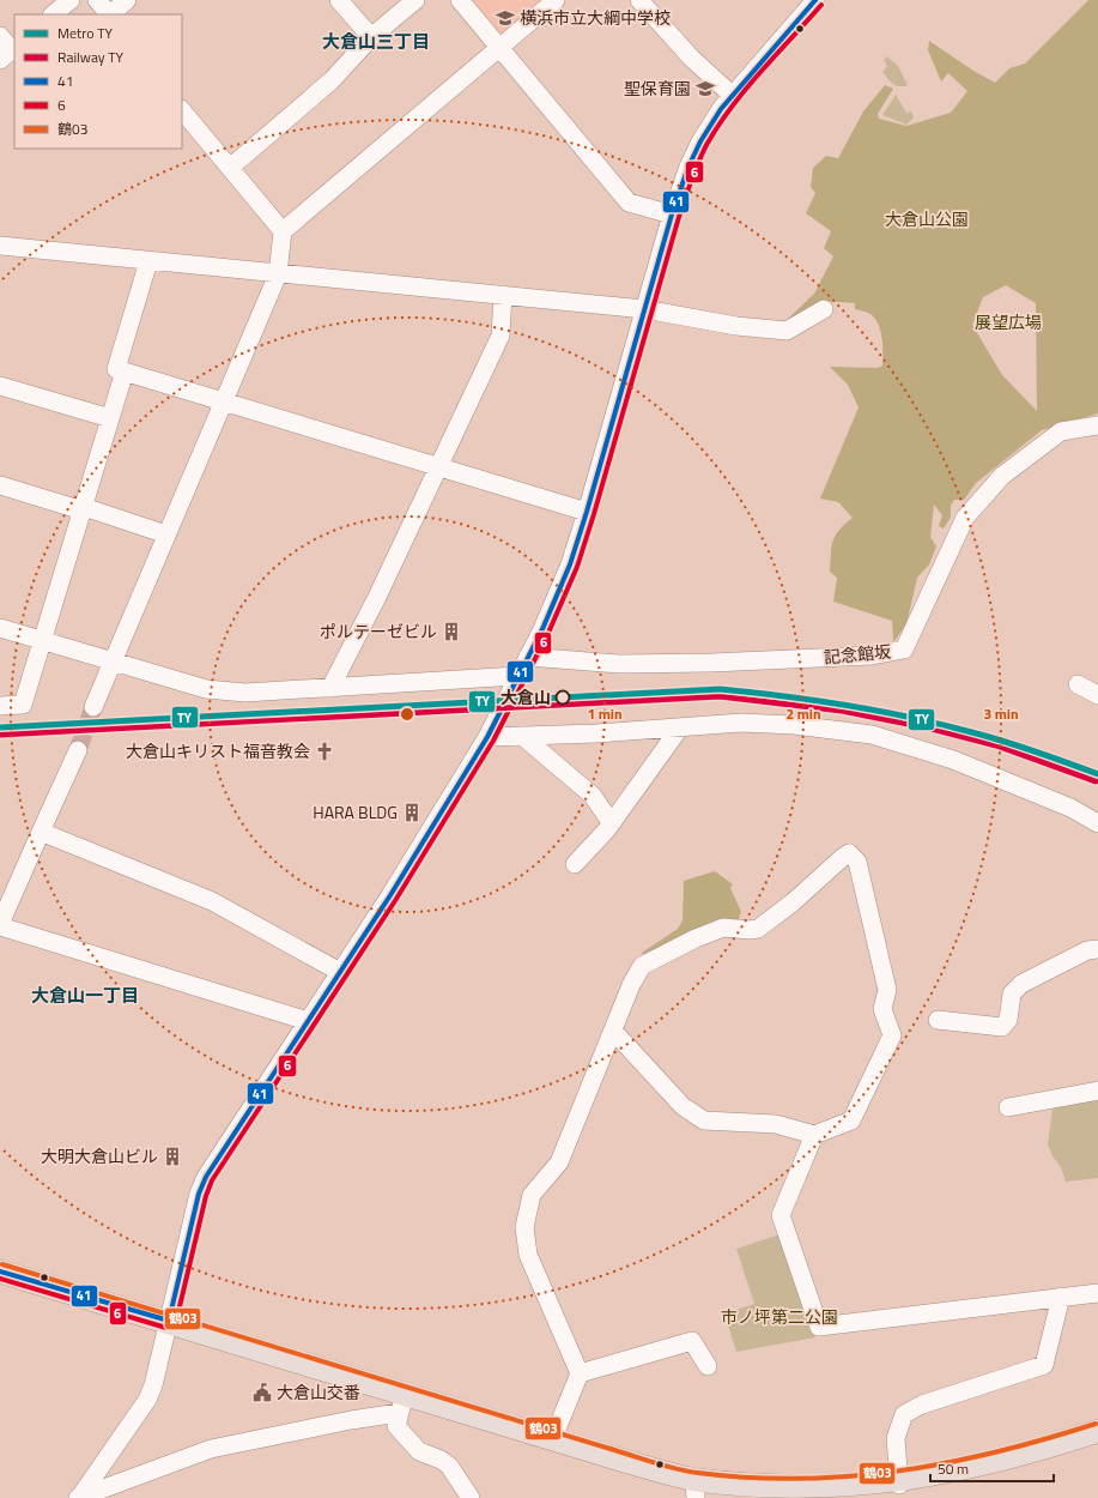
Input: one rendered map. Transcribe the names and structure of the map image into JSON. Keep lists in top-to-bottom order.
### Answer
{
  "streets": {
    "street": ["記念館坂"]
  },
  "districts": ["大倉山三丁目", "大倉山一丁目"],
  "parks": ["大倉山公園", "展望広場", "市ノ坪第二公園"],
  "places": {
    "school or university": ["横浜市立大綱中学校", "聖保育園"],
    "building": ["ポルテーゼビル", "HARA BLDG", "大明大倉山ビル"],
    "other": ["大倉山"],
    "church": ["大倉山キリスト福音教会"],
    "public building": ["大倉山交番"]
  },
  "lines": [
    "transit line 41",
    "transit line 6",
    "metro line TY",
    "rail line TY",
    "transit line 鶴03"
  ],
  "legend": [
    "Metro TY",
    "Railway TY",
    "41",
    "6",
    "鶴03"
  ],
  "scale_bar": "50 m",
  "rings": ["1 min", "2 min", "3 min"]
}
